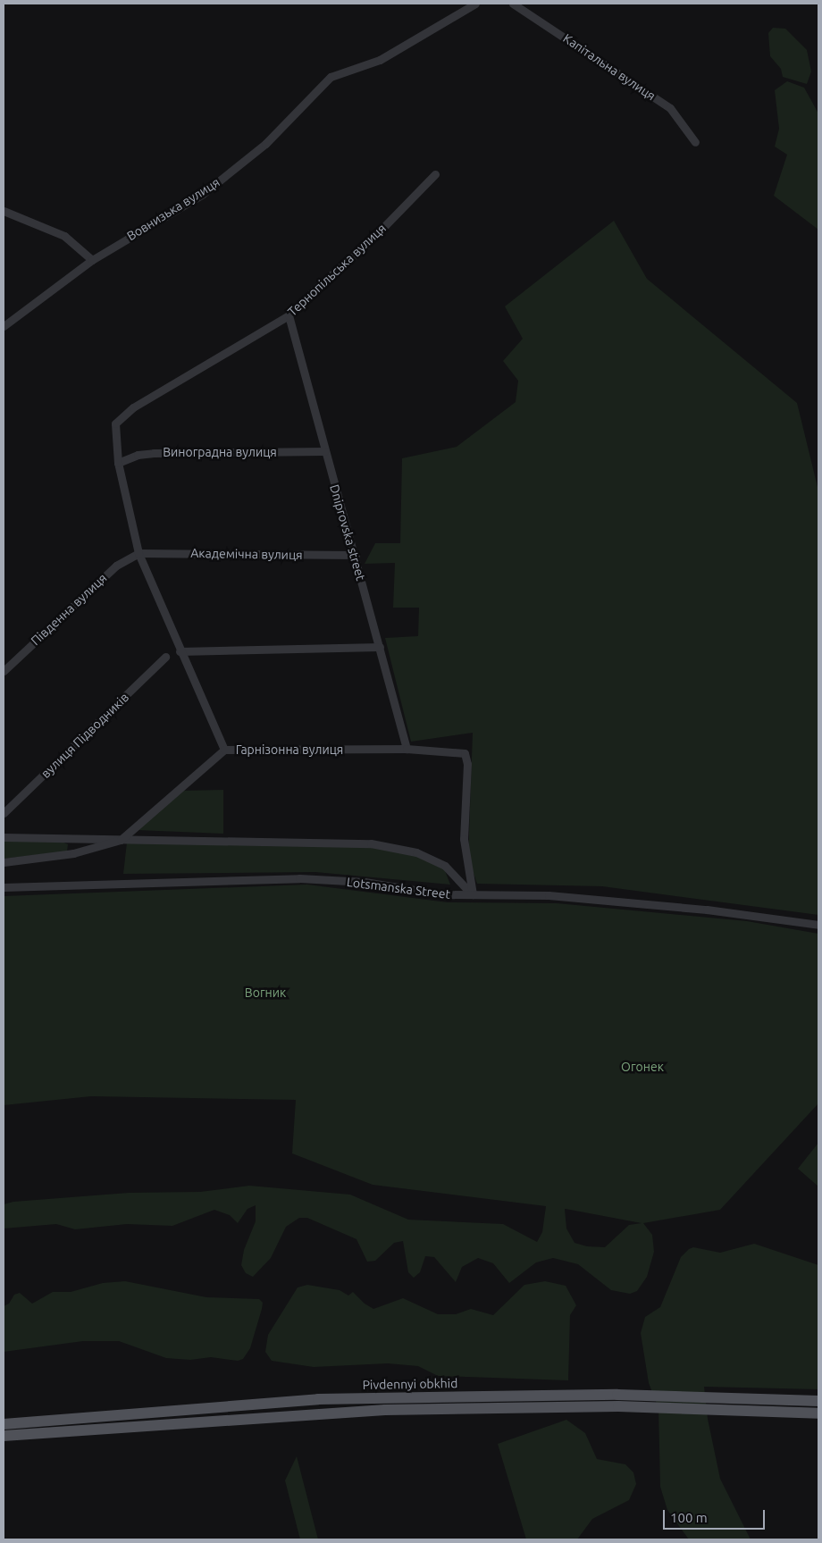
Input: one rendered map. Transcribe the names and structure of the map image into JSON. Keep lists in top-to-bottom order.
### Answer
{
  "streets": {
    "main road": ["Pivdennyi obkhid"],
    "street": [
      "Капітальна вулиця",
      "Вовнизька вулиця",
      "Тернопільська вулиця",
      "Виноградна вулиця",
      "Dniprovska street",
      "Академічна вулиця",
      "Південна вулиця",
      "вулиця Підводників",
      "Гарнізонна вулиця",
      "Lotsmanska Street"
    ]
  },
  "crossings": [
    ["Тернопільська вулиця", "Виноградна вулиця"],
    ["Тернопільська вулиця", "Dniprovska street"],
    ["Виноградна вулиця", "Dniprovska street"],
    ["Dniprovska street", "Академічна вулиця"],
    ["Dniprovska street", "Гарнізонна вулиця"],
    ["Академічна вулиця", "Південна вулиця"],
    ["Гарнізонна вулиця", "Lotsmanska Street"]
  ],
  "parks": ["Вогник", "Огонек"],
  "scale_bar": "100 m"
}
